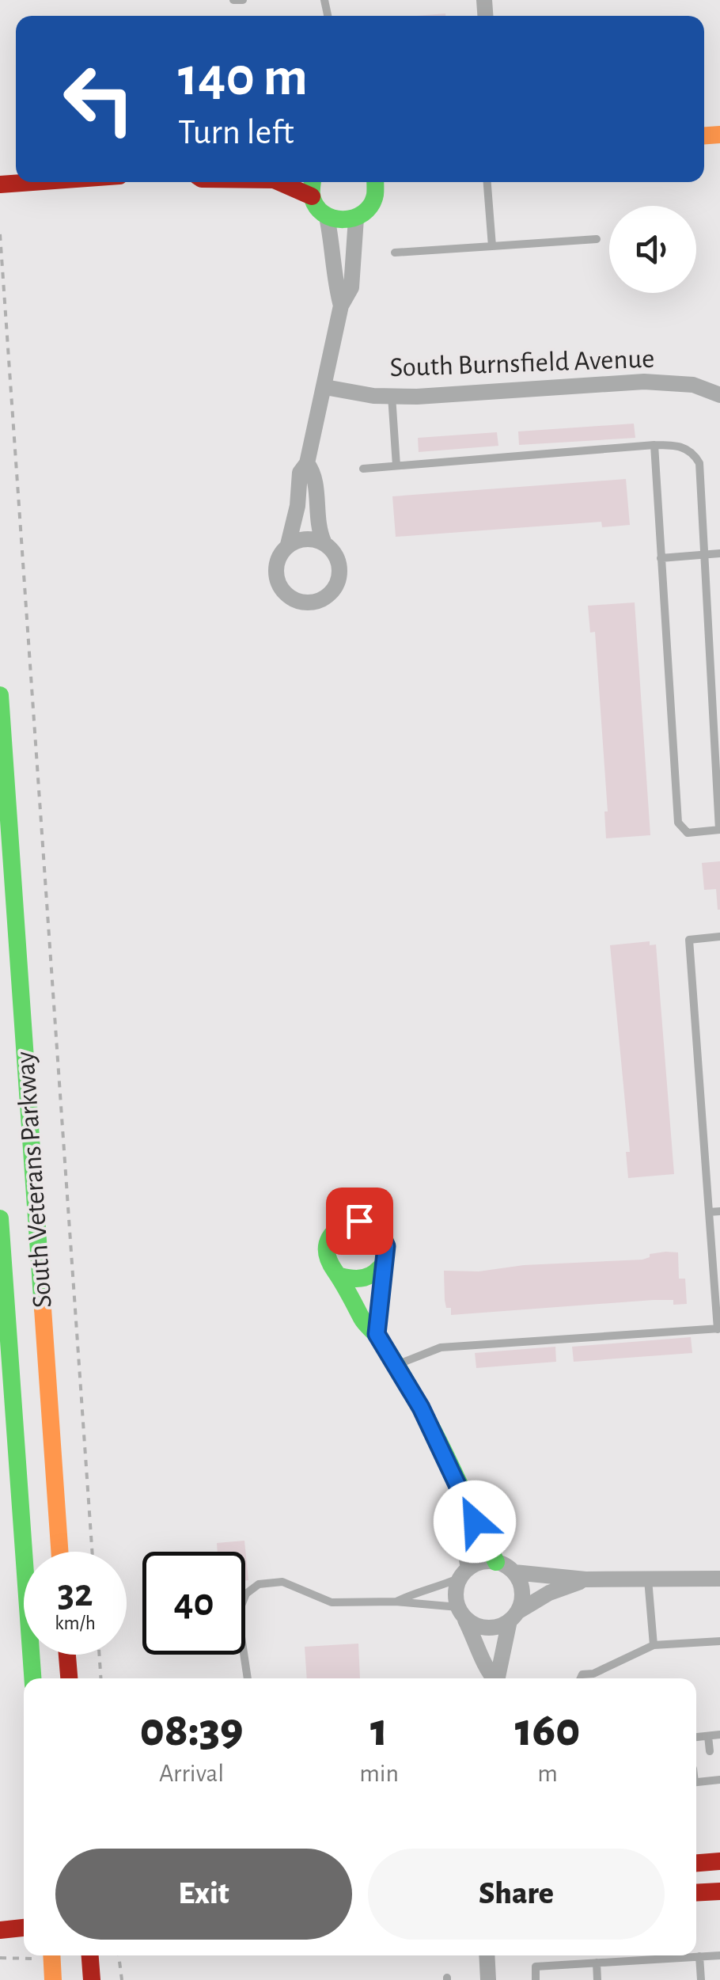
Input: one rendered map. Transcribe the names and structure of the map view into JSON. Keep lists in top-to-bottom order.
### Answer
{
  "streets": {
    "main road": ["South Veterans Parkway"],
    "street": ["South Burnsfield Avenue"]
  },
  "page": {
    "turn": ["140 m", "Turn left"],
    "speed": "32 km/h",
    "limit": "40",
    "eta": [
      "08:39",
      "Arrival",
      "1",
      "min",
      "160",
      "m"
    ],
    "buttons": ["Exit", "Share"]
  }
}
